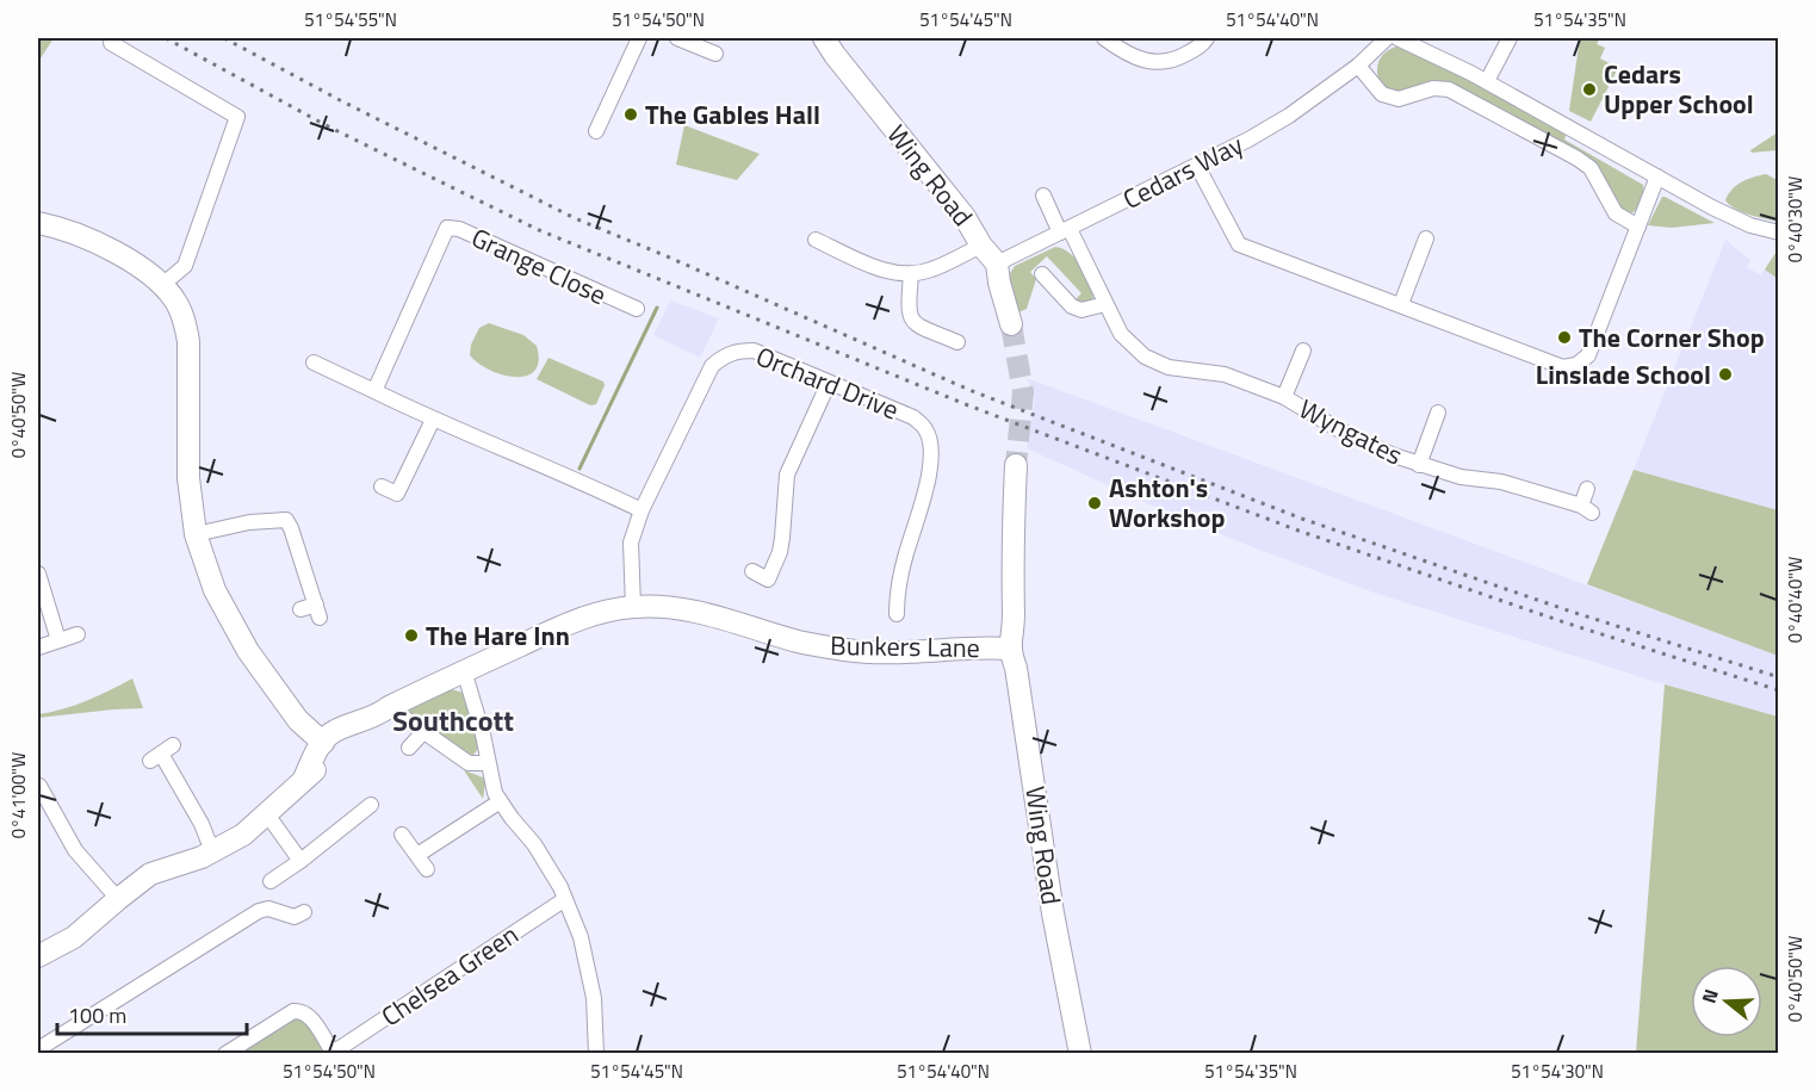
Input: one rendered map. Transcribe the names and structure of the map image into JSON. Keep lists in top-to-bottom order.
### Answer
{
  "streets": {
    "street": [
      "Cedars Way",
      "Wing Road",
      "Grange Close",
      "Orchard Drive",
      "Wyngates",
      "Bunkers Lane",
      "Chelsea Green"
    ]
  },
  "crossings": [
    ["Cedars Way", "Wing Road"],
    ["Cedars Way", "Wyngates"],
    ["Wing Road", "Bunkers Lane"],
    ["Orchard Drive", "Bunkers Lane"]
  ],
  "districts": ["Southcott"],
  "places": [
    "Cedars Upper School",
    "The Gables Hall",
    "The Corner Shop",
    "Linslade School",
    "Ashton's Workshop",
    "The Hare Inn"
  ],
  "scale_bar": "100 m",
  "north": "left",
  "coordinates": [
    "51°54'55\"N",
    "51°54'50\"N",
    "51°54'45\"N",
    "51°54'40\"N",
    "51°54'35\"N",
    "0°40'30\"W",
    "0°40'50\"W",
    "0°40'40\"W",
    "0°41'00\"W",
    "51°54'30\"N"
  ]
}
